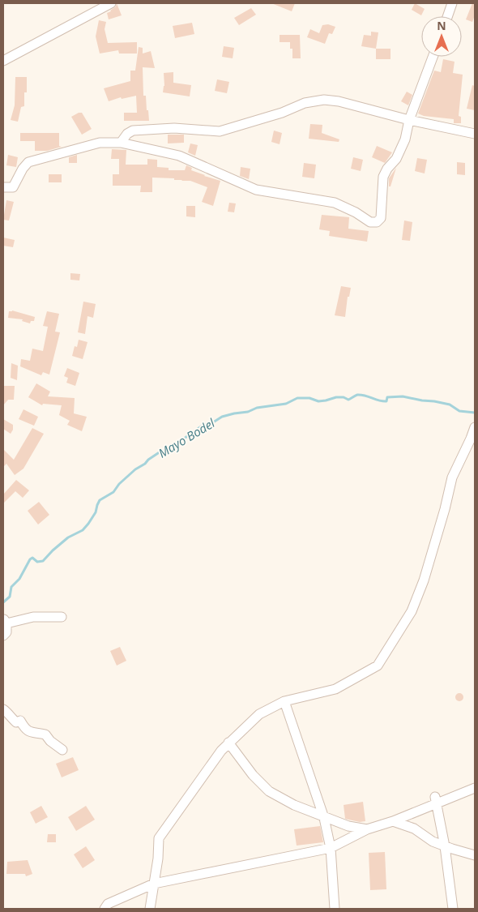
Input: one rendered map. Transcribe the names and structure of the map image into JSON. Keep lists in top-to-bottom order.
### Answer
{
  "water": ["Mayo Bodel"],
  "north": "top"
}
